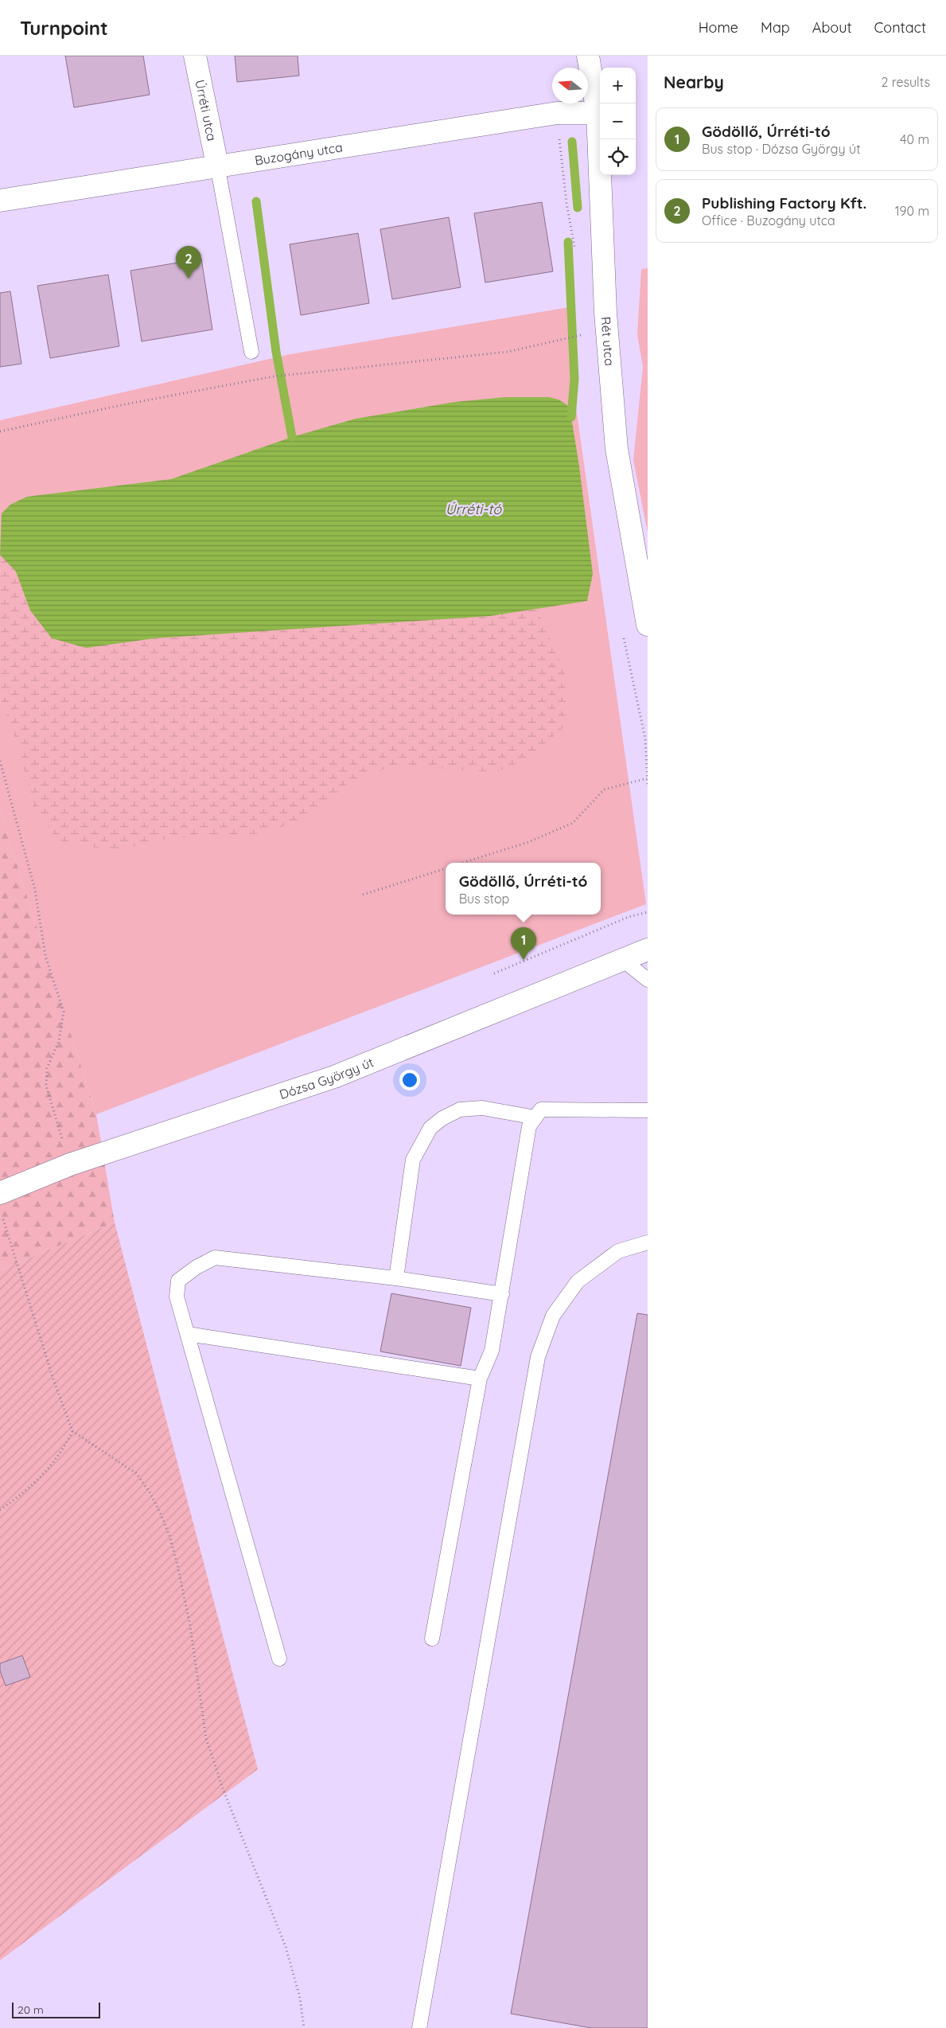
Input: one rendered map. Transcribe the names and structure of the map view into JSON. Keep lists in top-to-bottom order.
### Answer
{
  "streets": {
    "street": [
      "Úrréti utca",
      "Buzogány utca",
      "Rét utca",
      "Dózsa György út"
    ]
  },
  "crossings": [
    ["Úrréti utca", "Buzogány utca"],
    ["Buzogány utca", "Rét utca"]
  ],
  "water": ["Úrréti-tó"],
  "scale_bar": "20 m",
  "north": "left",
  "page": {
    "header": "Turnpoint",
    "nav": [
      "Home",
      "Map",
      "About",
      "Contact"
    ],
    "heading": ["Nearby", "2 results"],
    "map_buttons": ["+", "−"],
    "list": [
      {
        "mark": "1",
        "name": "Gödöllő, Úrréti-tó",
        "note": "Bus stop · Dózsa György út",
        "value": "40 m"
      },
      {
        "mark": "2",
        "name": "Publishing Factory Kft.",
        "note": "Office · Buzogány utca",
        "value": "190 m"
      }
    ],
    "pins": ["2", "1"],
    "popup": ["Gödöllő, Úrréti-tó", "Bus stop"],
    "scale": "20 m"
  }
}
